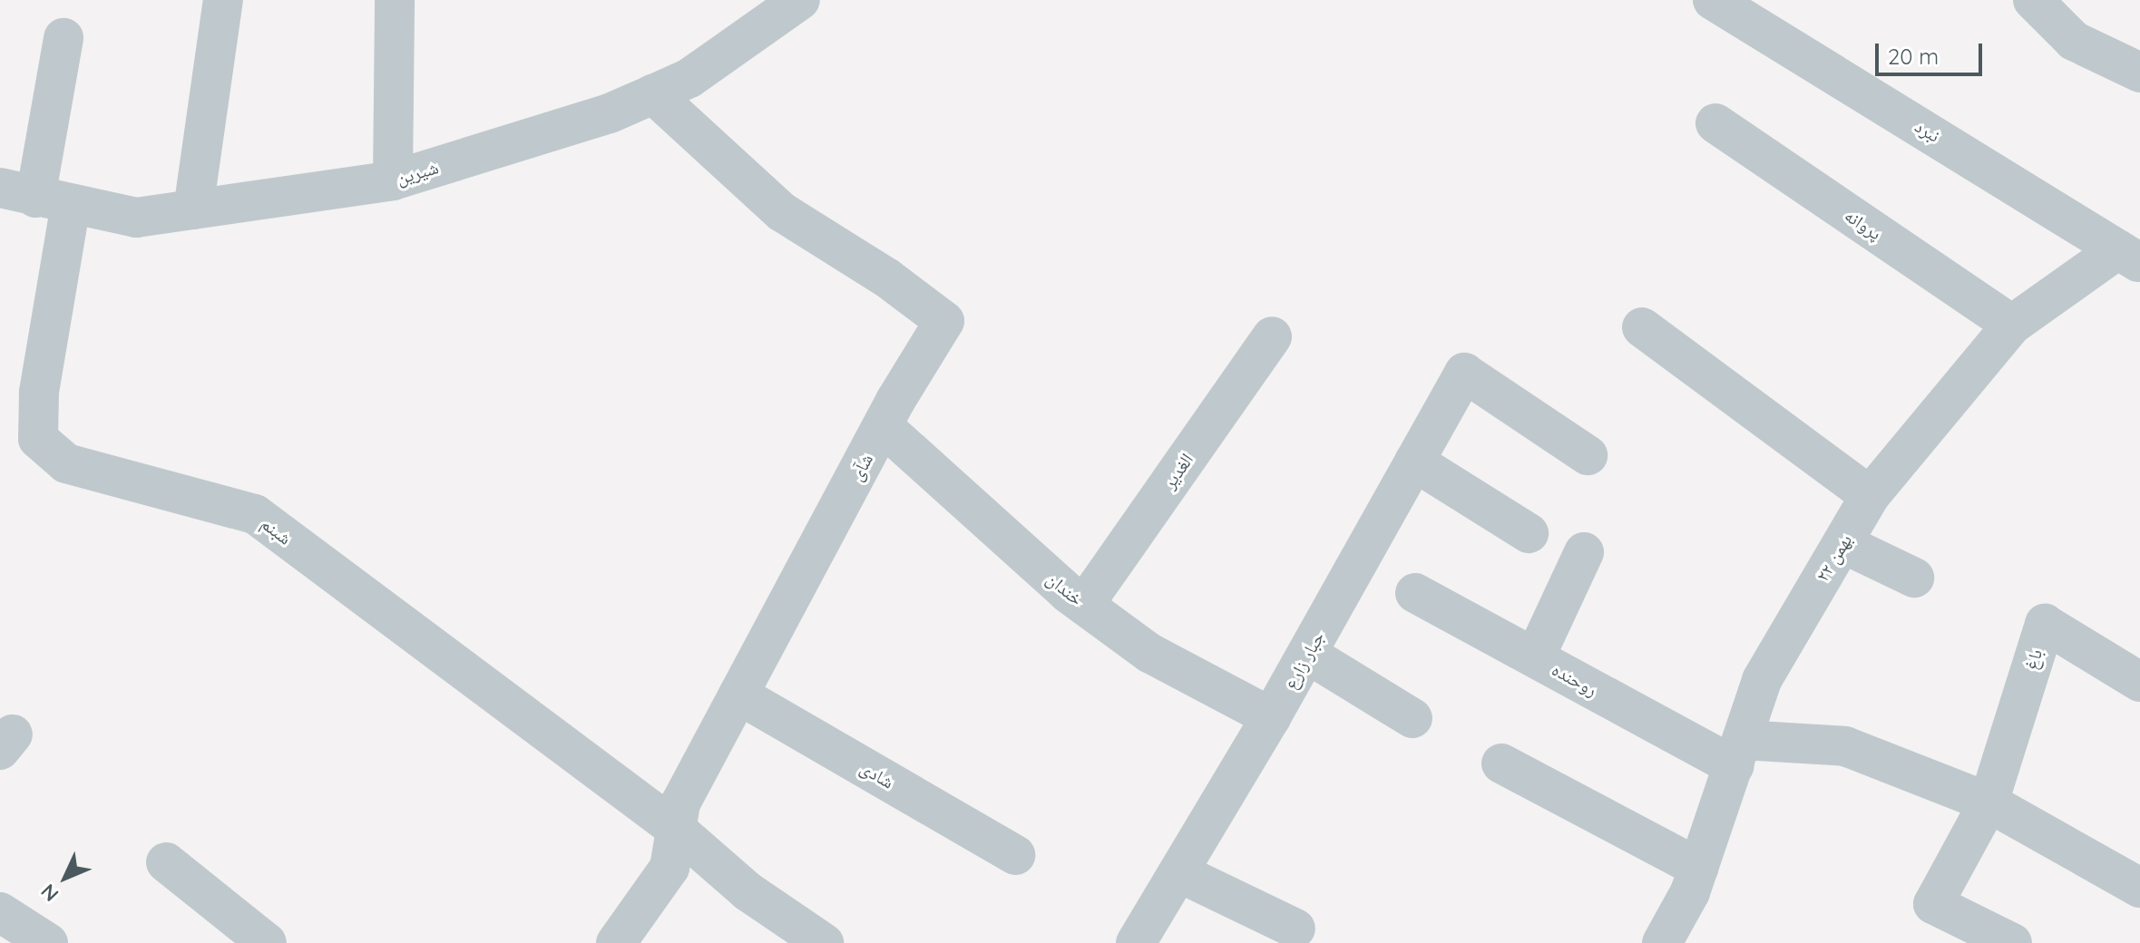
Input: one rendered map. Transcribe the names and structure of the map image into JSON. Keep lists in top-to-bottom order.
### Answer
{
  "streets": {
    "street": [
      "نبرد",
      "شیرین",
      "پروانه",
      "شآی",
      "الغدیر",
      "شبنم",
      "۲۲ بهمن",
      "خندان",
      "باغ",
      "جبار زارع",
      "روحنده",
      "شادی"
    ]
  },
  "crossings": [
    ["نبرد", "۲۲ بهمن"],
    ["شیرین", "شآی"],
    ["شیرین", "شبنم"],
    ["پروانه", "۲۲ بهمن"],
    ["شآی", "شبنم"],
    ["شآی", "خندان"],
    ["شآی", "شادی"],
    ["الغدیر", "خندان"],
    ["۲۲ بهمن", "روحنده"],
    ["خندان", "جبار زارع"]
  ],
  "scale_bar": "20 m",
  "north": "bottom left"
}
